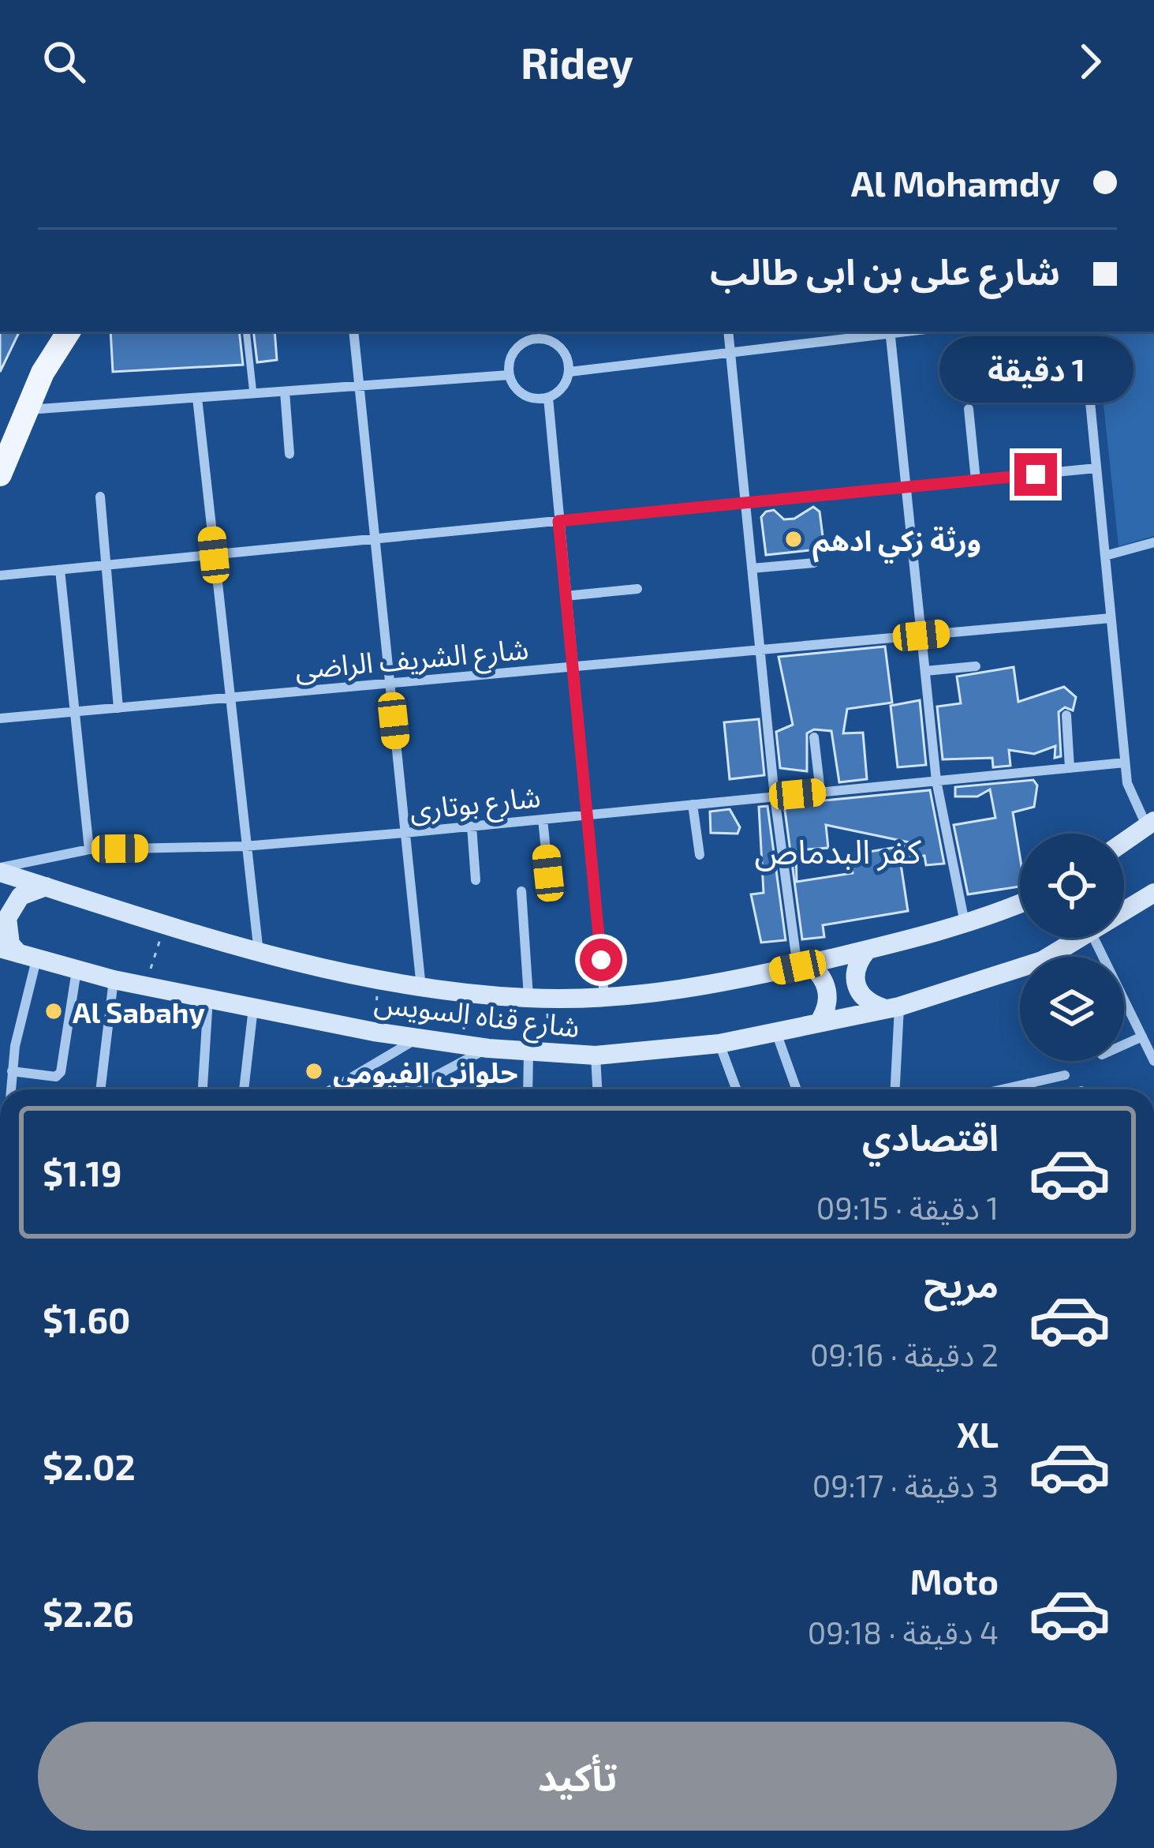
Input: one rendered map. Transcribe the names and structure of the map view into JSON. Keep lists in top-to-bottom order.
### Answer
{
  "streets": {
    "main road": ["شارع قناه السويس"],
    "street": ["شارع الشريف الراضى", "شارع بوتارى"]
  },
  "crossings": [
    ["شارع بوتارى", "شارع قناه السويس"]
  ],
  "districts": ["كفر البدماص"],
  "places": ["ورثة زكي ادهم", "Al Sabahy", "حلوانى الفيومى"],
  "page": {
    "header": "Ridey",
    "banner": ["Al Mohamdy", "شارع على بن ابى طالب"],
    "bubble": "1 دقيقة",
    "list": [
      {
        "name": "اقتصادي",
        "note": "1 دقيقة · 09:15",
        "value": "$1.19"
      },
      {
        "name": "مريح",
        "note": "2 دقيقة · 09:16",
        "value": "$1.60"
      },
      {
        "name": "XL",
        "note": "3 دقيقة · 09:17",
        "value": "$2.02"
      },
      {
        "name": "Moto",
        "note": "4 دقيقة · 09:18",
        "value": "$2.26"
      }
    ],
    "buttons": "تأكيد"
  }
}
